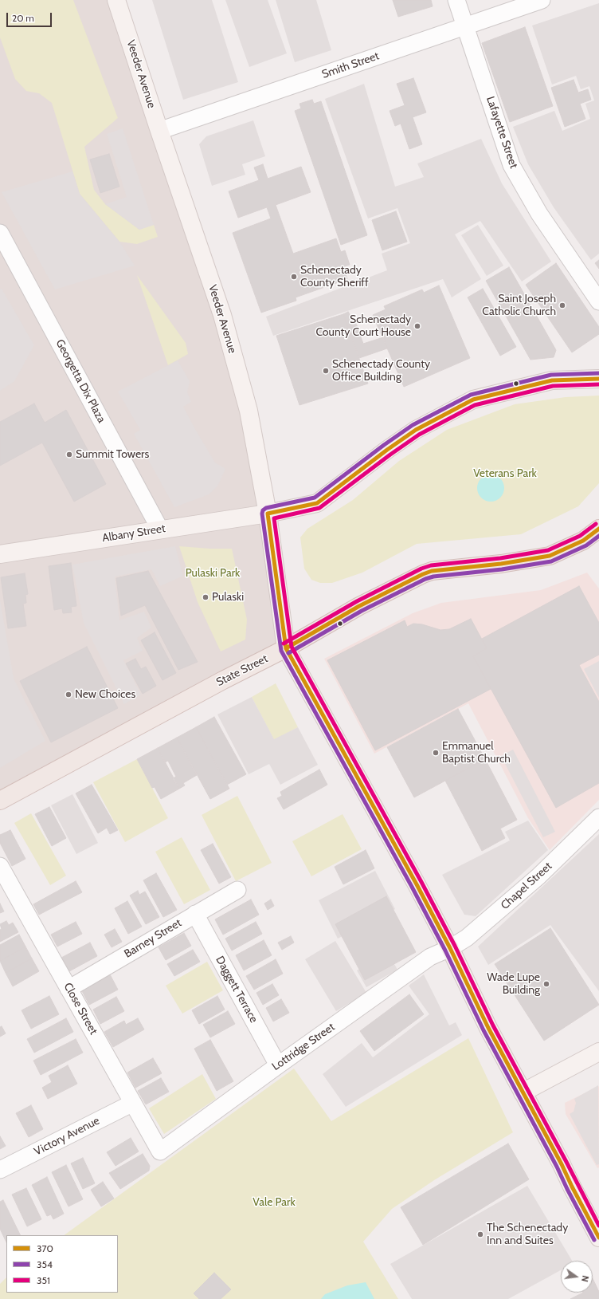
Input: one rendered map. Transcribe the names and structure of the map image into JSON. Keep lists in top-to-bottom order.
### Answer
{
  "streets": {
    "main road": ["State Street"],
    "street": [
      "Smith Street",
      "Veeder Avenue",
      "Lafayette Street",
      "Georgetta Dix Plaza",
      "Albany Street",
      "Chapel Street",
      "Barney Street",
      "Daggett Terrace",
      "Close Street",
      "Lottridge Street",
      "Victory Avenue"
    ]
  },
  "crossings": [
    ["Smith Street", "Veeder Avenue"],
    ["Smith Street", "Lafayette Street"],
    ["Veeder Avenue", "Albany Street"],
    ["Veeder Avenue", "State Street"],
    ["Georgetta Dix Plaza", "Albany Street"],
    ["Chapel Street", "Lottridge Street"],
    ["Barney Street", "Daggett Terrace"],
    ["Barney Street", "Close Street"],
    ["Daggett Terrace", "Lottridge Street"],
    ["Close Street", "Lottridge Street"],
    ["Close Street", "Victory Avenue"]
  ],
  "parks": ["Veterans Park", "Pulaski Park", "Vale Park"],
  "places": [
    "Schenectady County Sheriff",
    "Saint Joseph Catholic Church",
    "Schenectady County Court House",
    "Schenectady County Office Building",
    "Summit Towers",
    "Pulaski",
    "New Choices",
    "Emmanuel Baptist Church",
    "Wade Lupe Building",
    "The Schenectady Inn and Suites"
  ],
  "lines": ["transit line 354", "transit line 370", "transit line 351"],
  "legend": ["370", "354", "351"],
  "scale_bar": "20 m",
  "north": "right"
}
